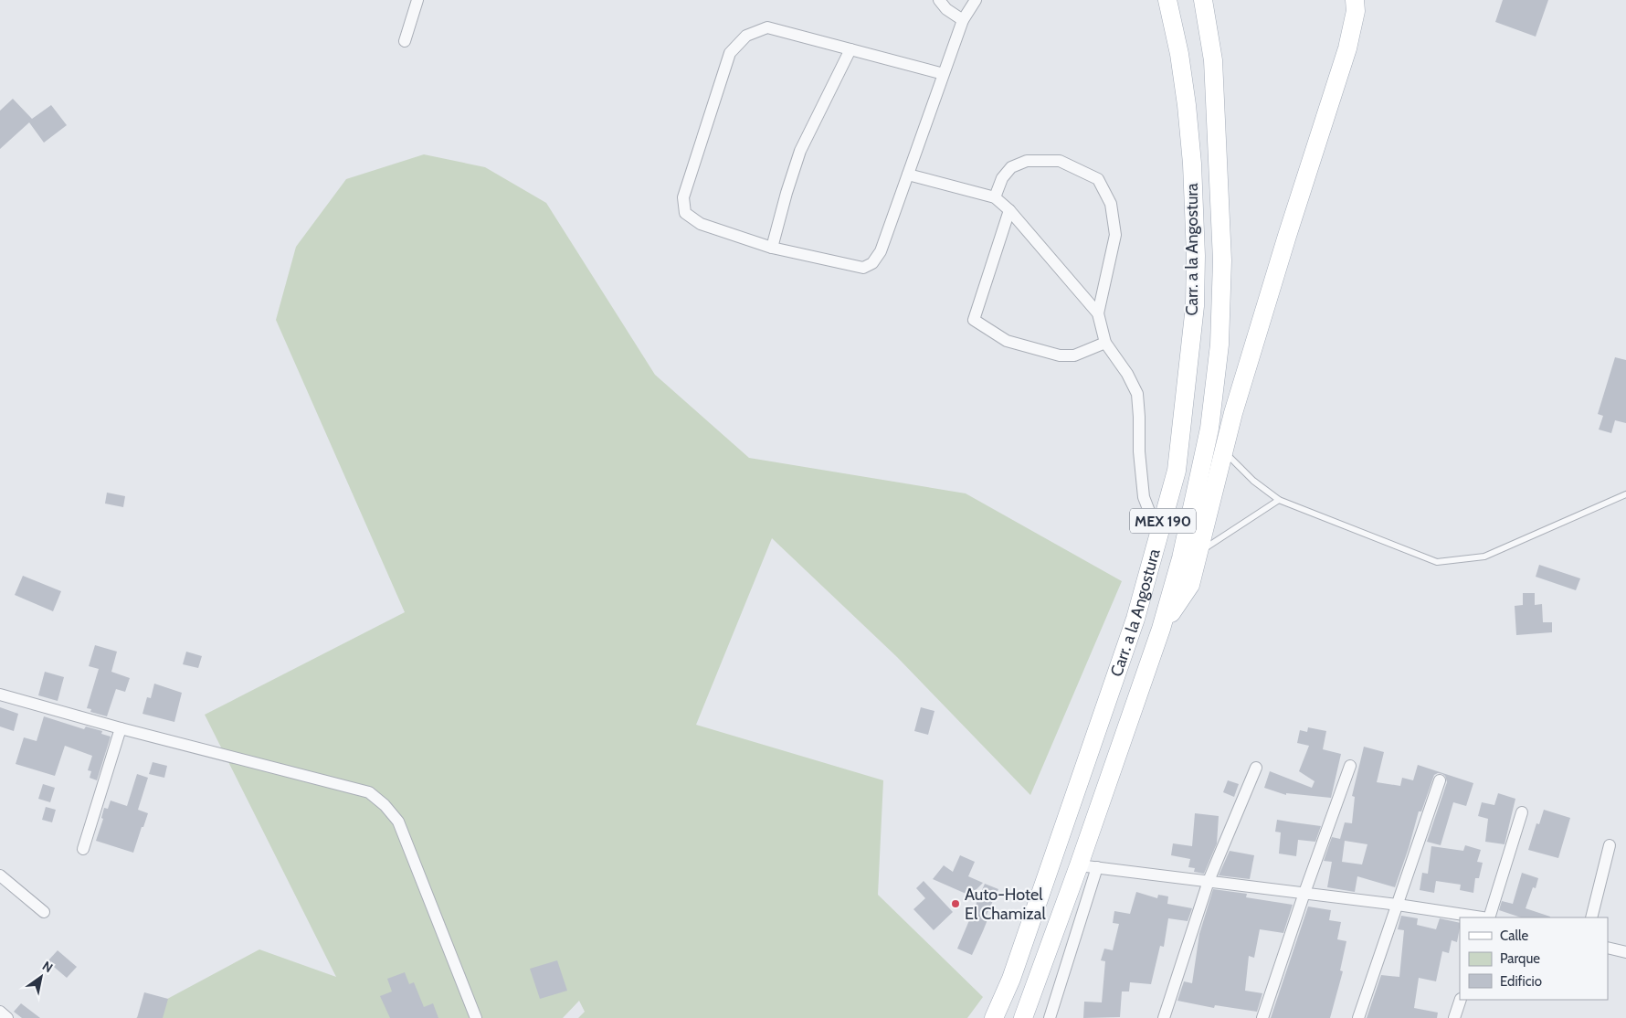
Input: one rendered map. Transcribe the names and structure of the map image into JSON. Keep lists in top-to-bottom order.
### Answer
{
  "streets": {
    "main road": ["Carr. a la Angostura", "MEX 190"]
  },
  "places": ["Auto-Hotel El Chamizal"],
  "legend": ["Calle", "Parque", "Edificio"],
  "north": "top right"
}
